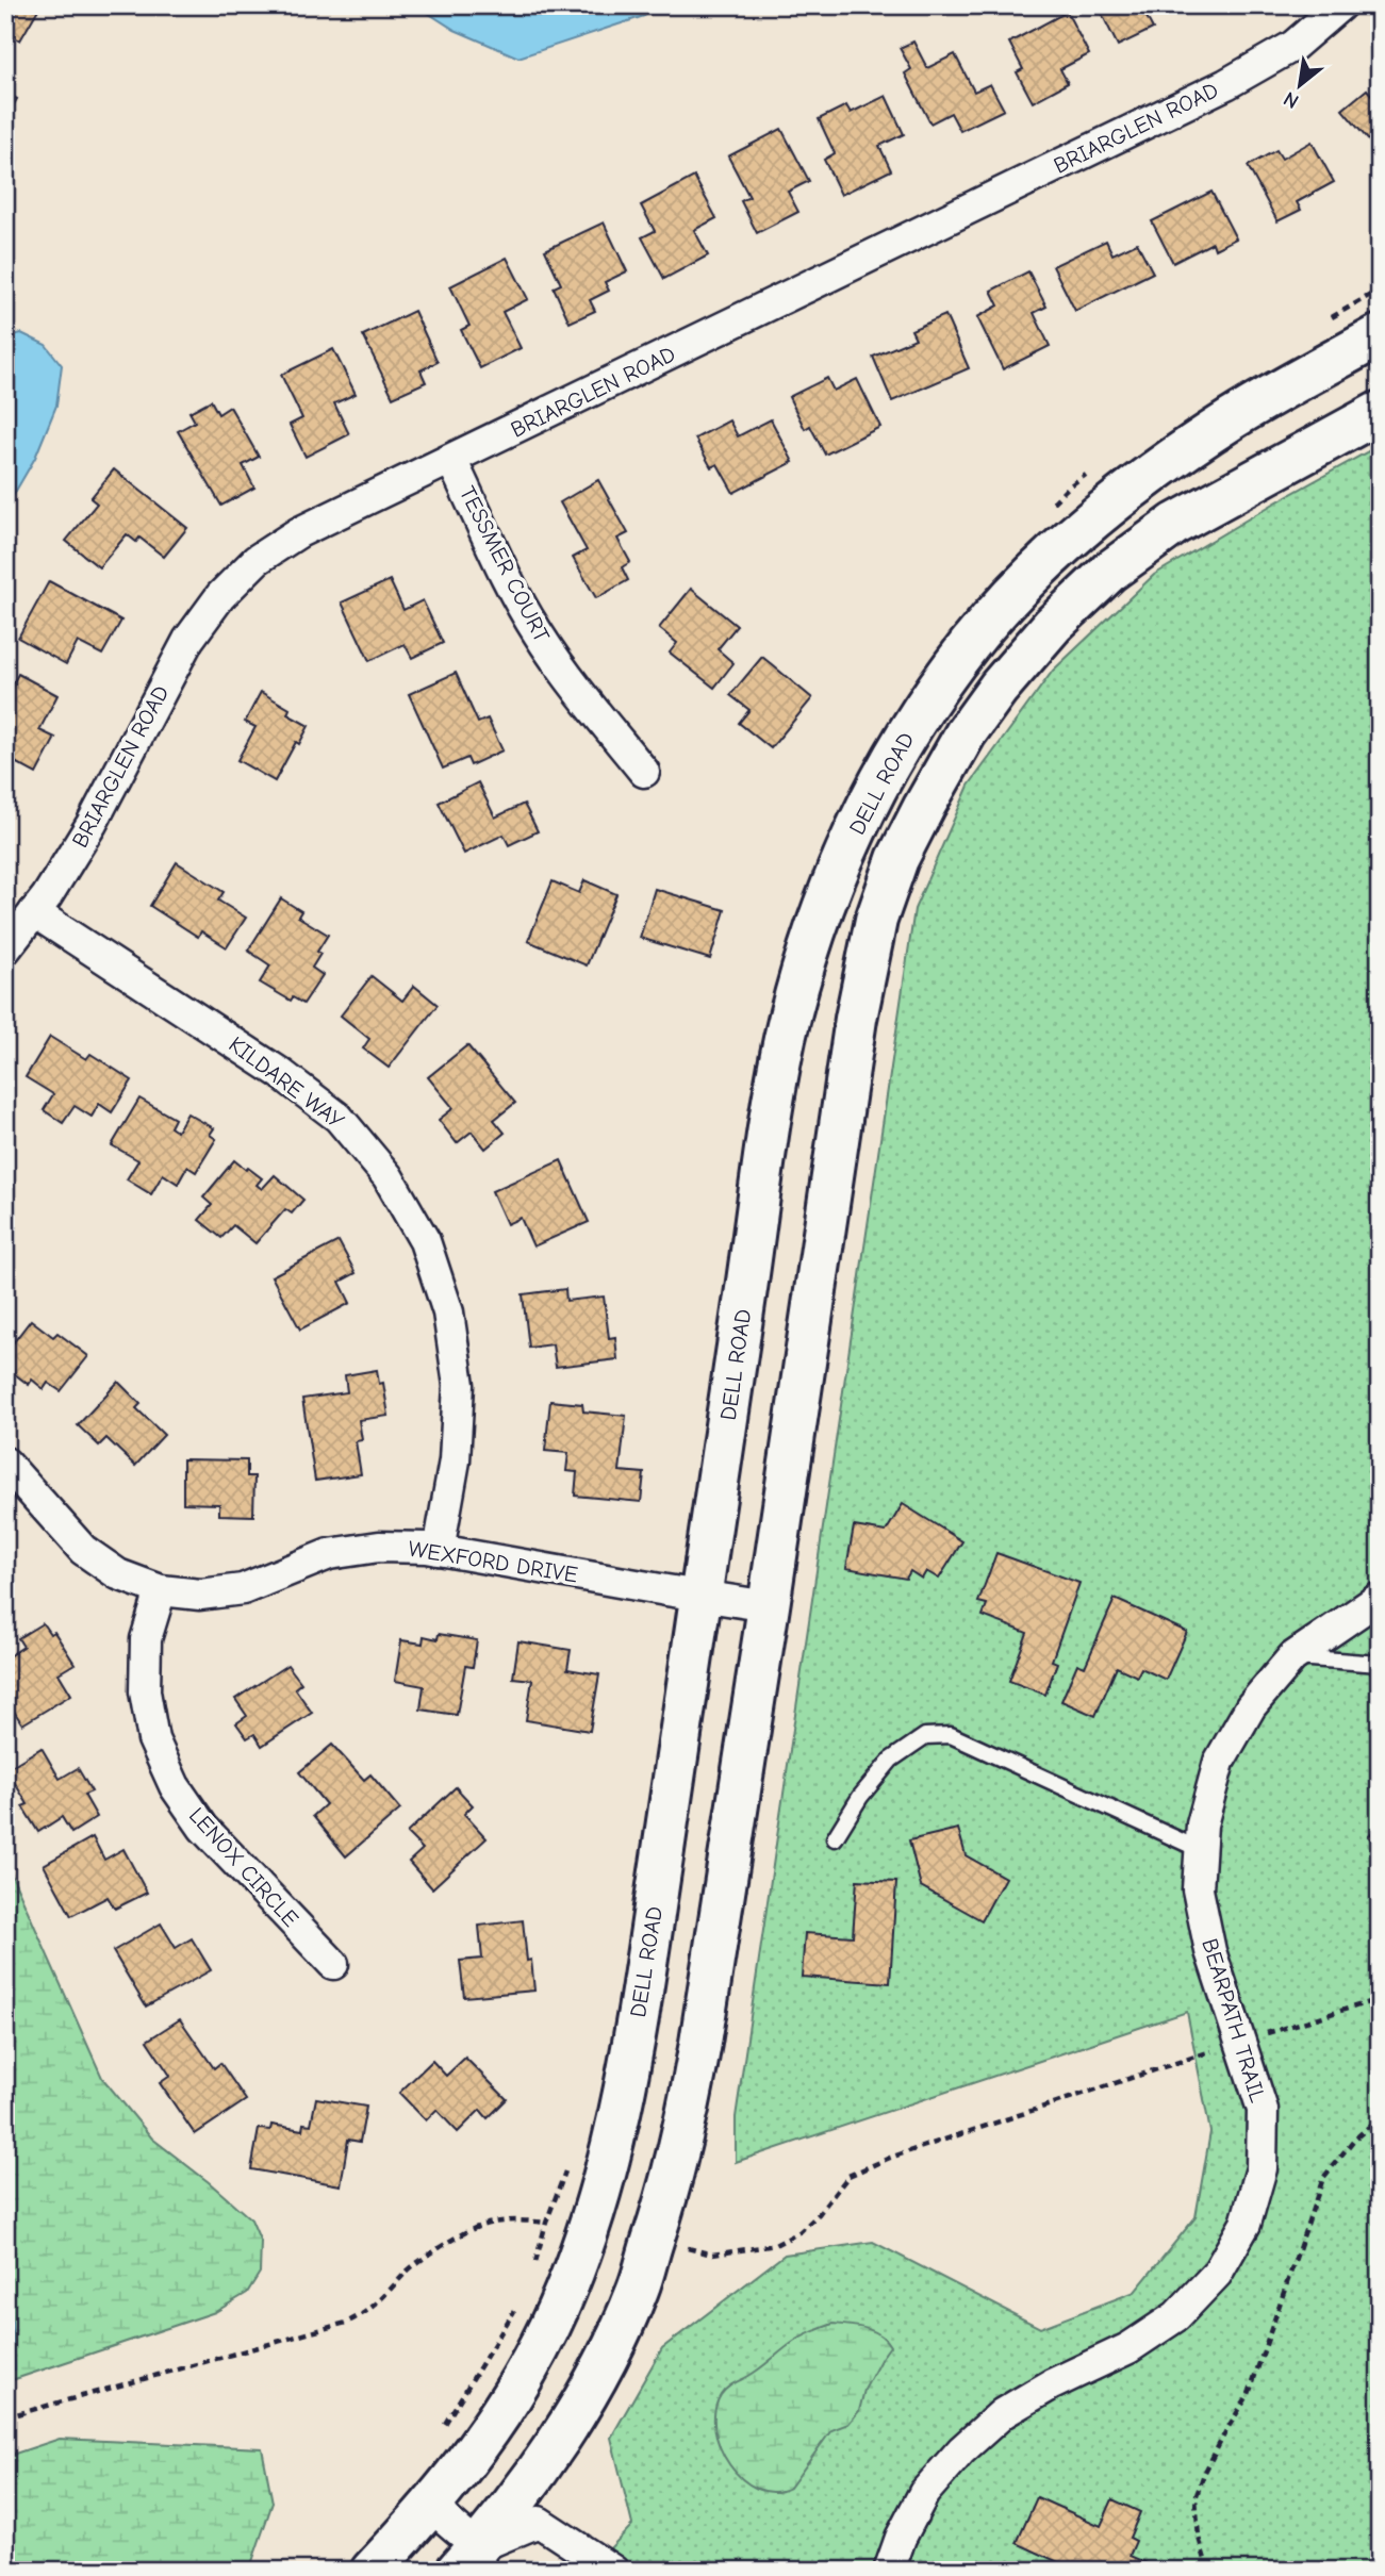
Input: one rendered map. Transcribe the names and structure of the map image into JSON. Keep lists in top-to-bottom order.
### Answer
{
  "streets": {
    "main road": ["DELL ROAD"],
    "street": [
      "BRIARGLEN ROAD",
      "TESSMER COURT",
      "KILDARE WAY",
      "WEXFORD DRIVE",
      "LENOX CIRCLE",
      "BEARPATH TRAIL"
    ]
  },
  "crossings": [
    ["BRIARGLEN ROAD", "TESSMER COURT"],
    ["BRIARGLEN ROAD", "KILDARE WAY"],
    ["DELL ROAD", "WEXFORD DRIVE"],
    ["KILDARE WAY", "WEXFORD DRIVE"],
    ["WEXFORD DRIVE", "LENOX CIRCLE"]
  ],
  "north": "bottom left"
}
